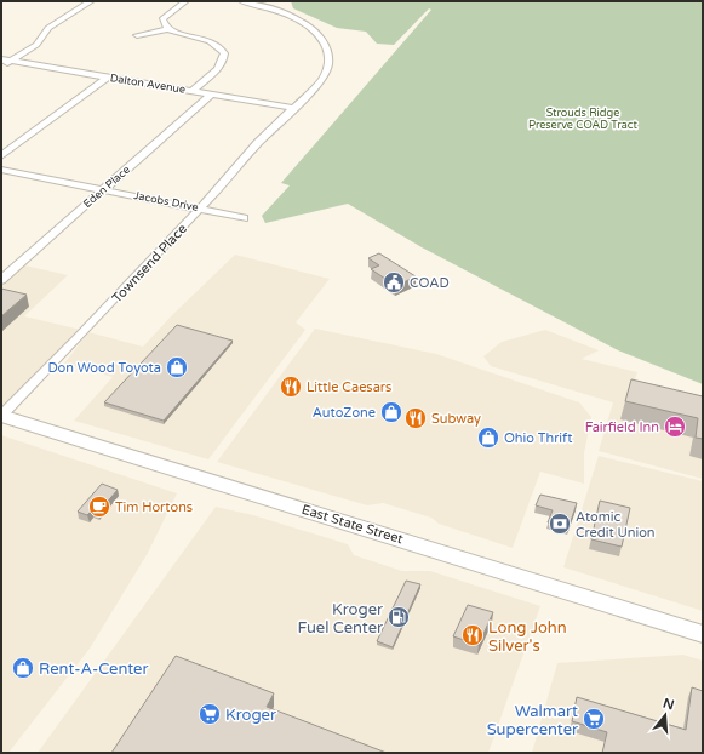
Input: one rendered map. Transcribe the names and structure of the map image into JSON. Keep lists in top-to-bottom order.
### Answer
{
  "streets": {
    "main road": ["East State Street"],
    "street": [
      "Dalton Avenue",
      "Eden Place",
      "Jacobs Drive",
      "Townsend Place"
    ]
  },
  "crossings": [
    ["Dalton Avenue", "Eden Place"],
    ["Dalton Avenue", "Townsend Place"],
    ["Eden Place", "Jacobs Drive"],
    ["Jacobs Drive", "Townsend Place"],
    ["Townsend Place", "East State Street"]
  ],
  "parks": ["Strouds Ridge Preserve COAD Tract"],
  "places": {
    "public building": ["COAD"],
    "shop": [
      "Don Wood Toyota",
      "AutoZone",
      "Ohio Thrift",
      "Rent-A-Center"
    ],
    "restaurant": ["Little Caesars", "Subway", "Long John Silver's"],
    "hotel": ["Fairfield Inn"],
    "cafe": ["Tim Hortons"],
    "bank": ["Atomic Credit Union"],
    "fuel station": ["Kroger Fuel Center"],
    "supermarket": ["Kroger", "Walmart Supercenter"]
  },
  "north": "top"
}
